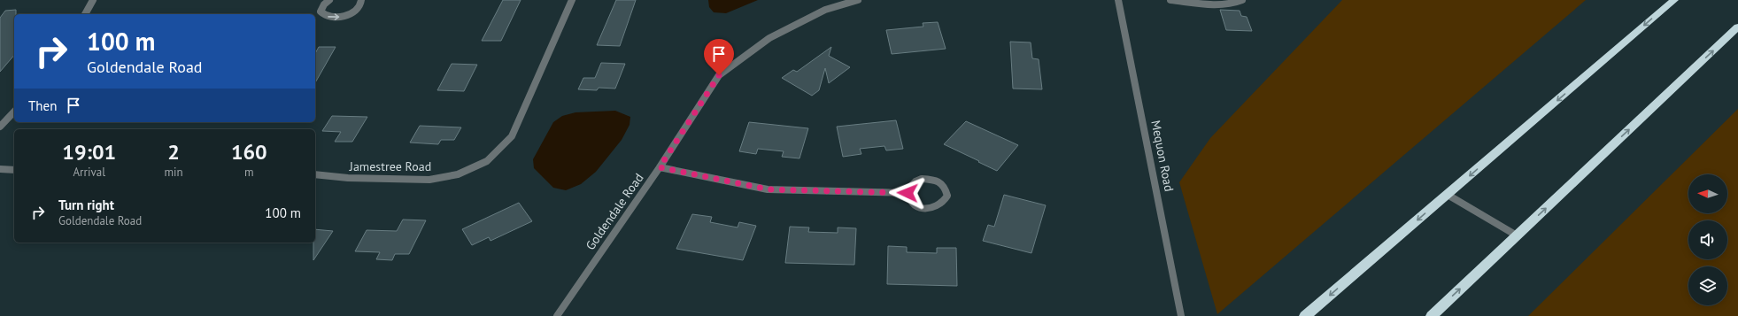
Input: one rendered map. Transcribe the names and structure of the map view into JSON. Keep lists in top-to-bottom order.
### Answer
{
  "streets": {
    "street": ["Mequon Road", "Jamestree Road", "Goldendale Road"]
  },
  "north": "left",
  "page": {
    "turn": ["100 m", "Goldendale Road"],
    "then": "Then",
    "eta": [
      "19:01",
      "Arrival",
      "2",
      "min",
      "160",
      "m"
    ],
    "list": [
      {
        "name": "Turn right",
        "note": "Goldendale Road",
        "value": "100 m"
      }
    ]
  }
}
